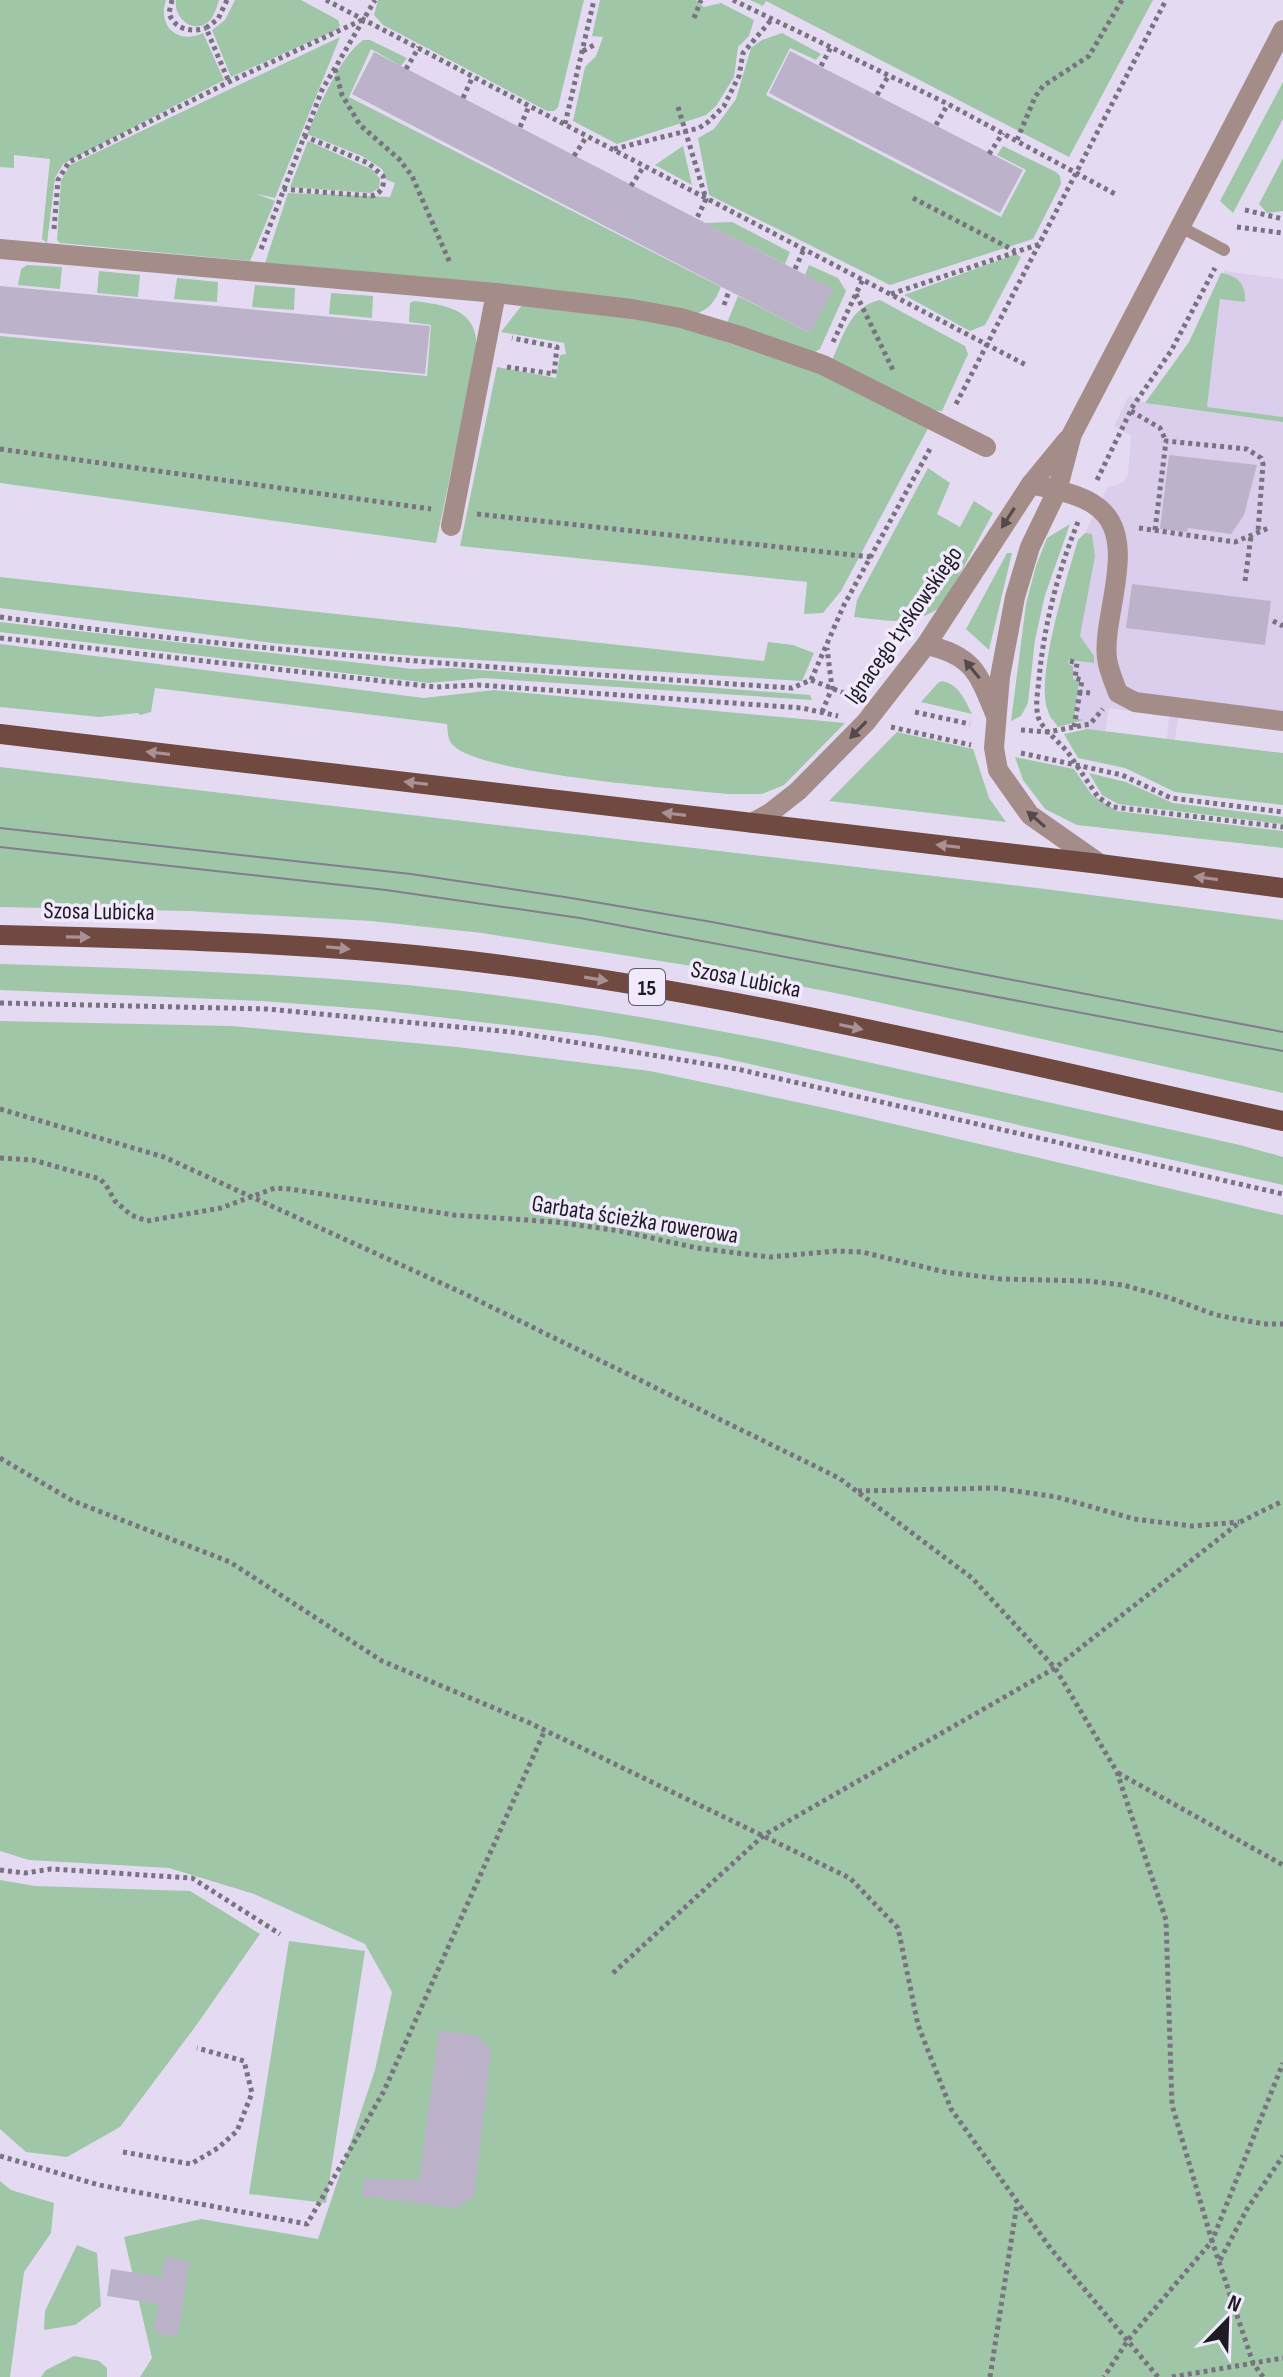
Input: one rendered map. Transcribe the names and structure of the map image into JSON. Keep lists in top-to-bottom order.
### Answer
{
  "streets": {
    "main road": ["Szosa Lubicka", "15"],
    "street": ["Ignacego Łyskowskiego"],
    "path": ["Garbata ścieżka rowerowa"]
  },
  "north": "top right"
}
